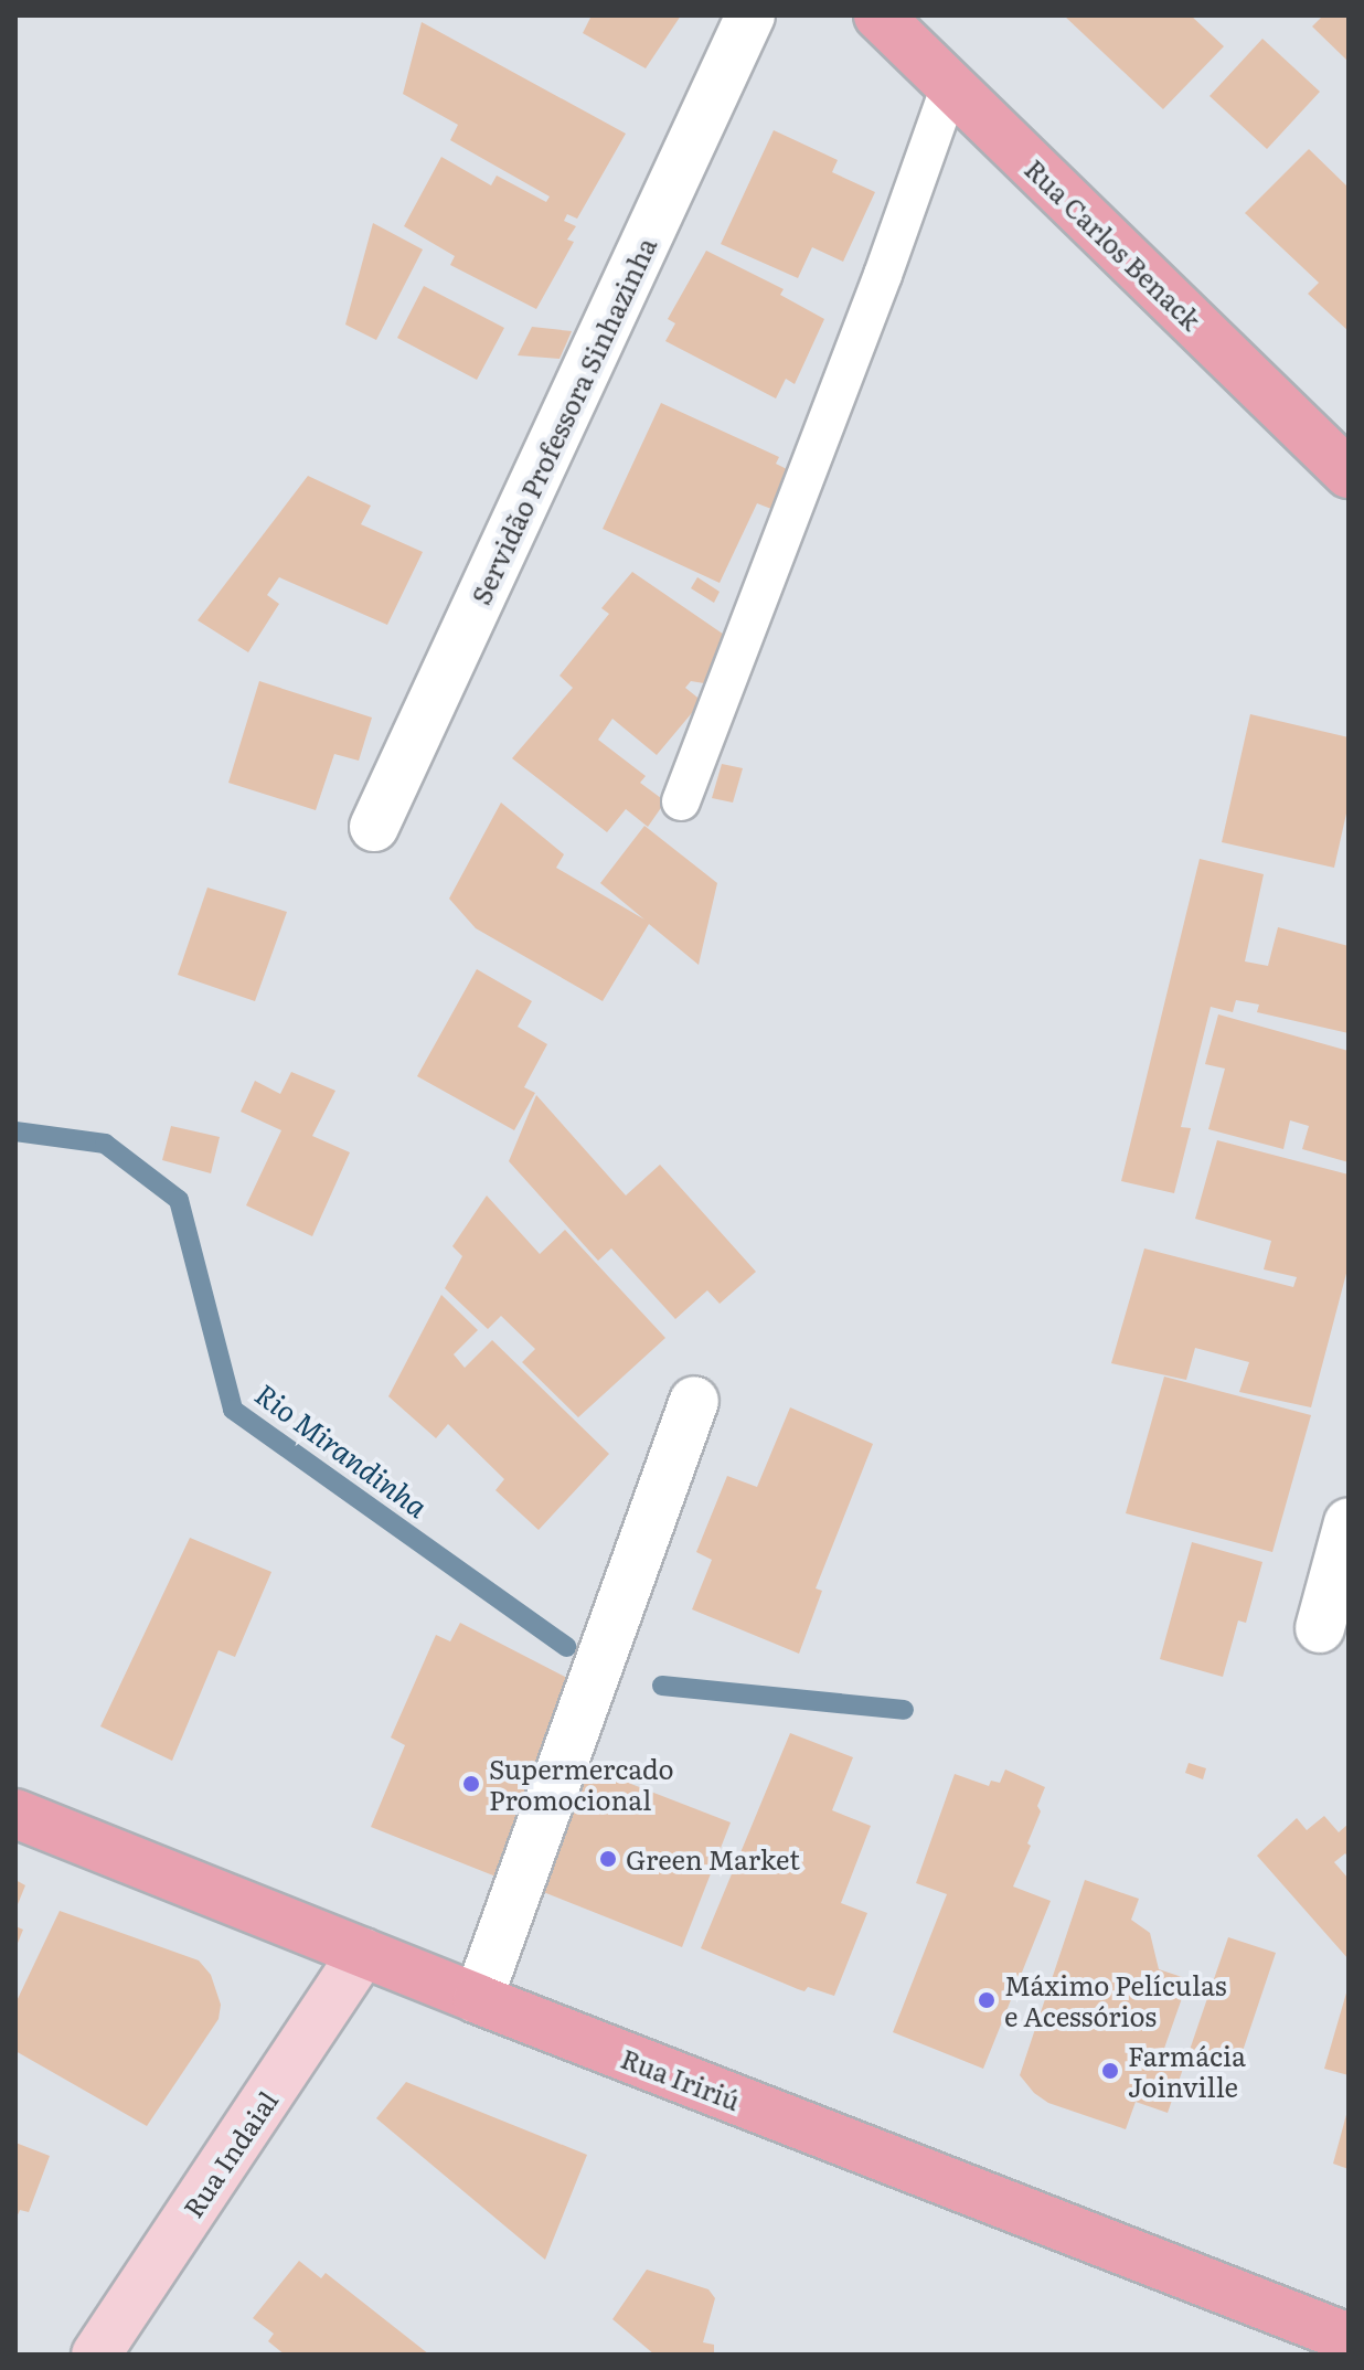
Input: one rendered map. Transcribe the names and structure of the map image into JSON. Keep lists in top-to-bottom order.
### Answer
{
  "streets": {
    "main road": ["Rua Carlos Benack", "Rua Iririú"],
    "street": ["Servidão Professora Sinhazinha", "Rua Indaial"]
  },
  "crossings": [
    ["Rua Iririú", "Rua Indaial"]
  ],
  "water": ["Rio Mirandinha"],
  "places": [
    "Supermercado Promocional",
    "Green Market",
    "Máximo Películas e Acessórios",
    "Farmácia Joinville"
  ]
}
